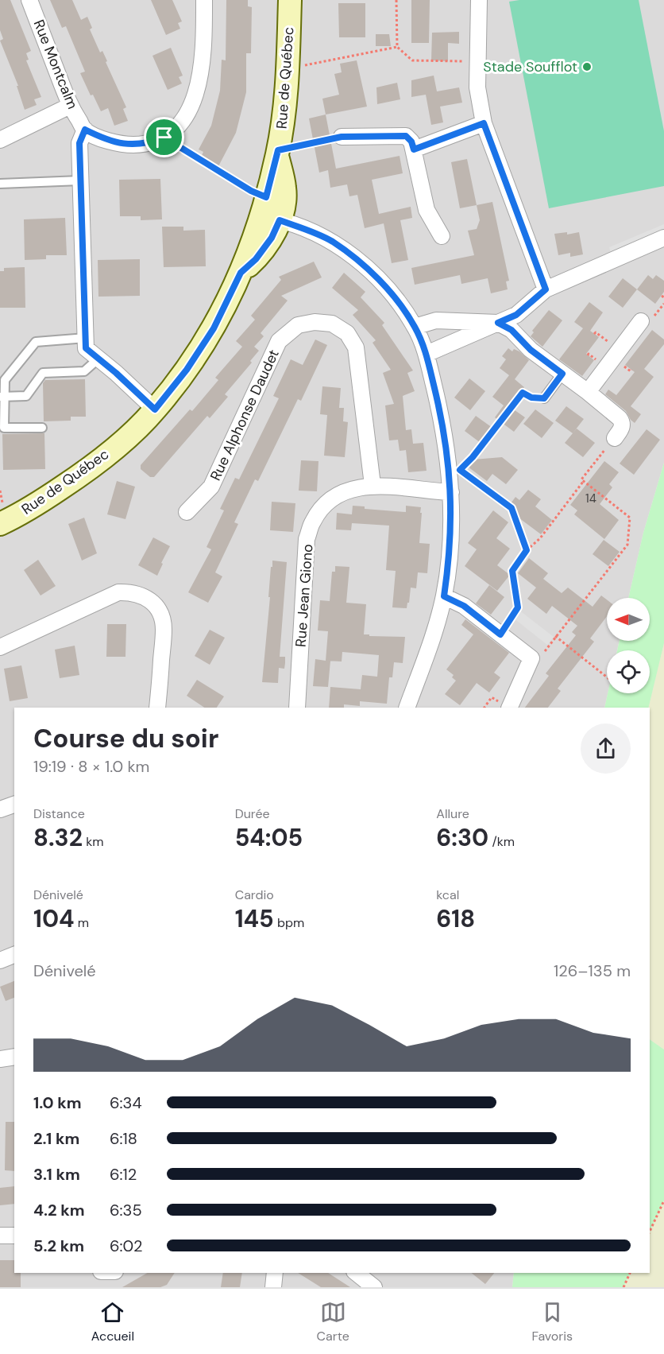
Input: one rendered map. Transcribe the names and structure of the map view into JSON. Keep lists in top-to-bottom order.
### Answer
{
  "streets": {
    "street": [
      "Rue Montcalm",
      "Rue de Québec",
      "Rue Alphonse Daudet",
      "Rue Jean Giono"
    ]
  },
  "crossings": [
    ["Rue Alphonse Daudet", "Rue Jean Giono"]
  ],
  "places": ["Stade Soufflot"],
  "house_numbers": ["14"],
  "north": "left",
  "page": {
    "heading": ["Course du soir", "19:19 · 8 × 1.0 km"],
    "stats": [
      ["Distance", "8.32 km"],
      ["Durée", "54:05"],
      ["Allure", "6:30 /km"],
      ["Dénivelé", "104 m"],
      ["Cardio", "145 bpm"],
      ["kcal", "618"]
    ],
    "chart": ["Dénivelé", "126–135 m"],
    "list": [
      {
        "name": "1.0 km",
        "note": "6:34"
      },
      {
        "name": "2.1 km",
        "note": "6:18"
      },
      {
        "name": "3.1 km",
        "note": "6:12"
      },
      {
        "name": "4.2 km",
        "note": "6:35"
      },
      {
        "name": "5.2 km",
        "note": "6:02"
      }
    ],
    "tabs": ["Accueil", "Carte", "Favoris"]
  }
}
